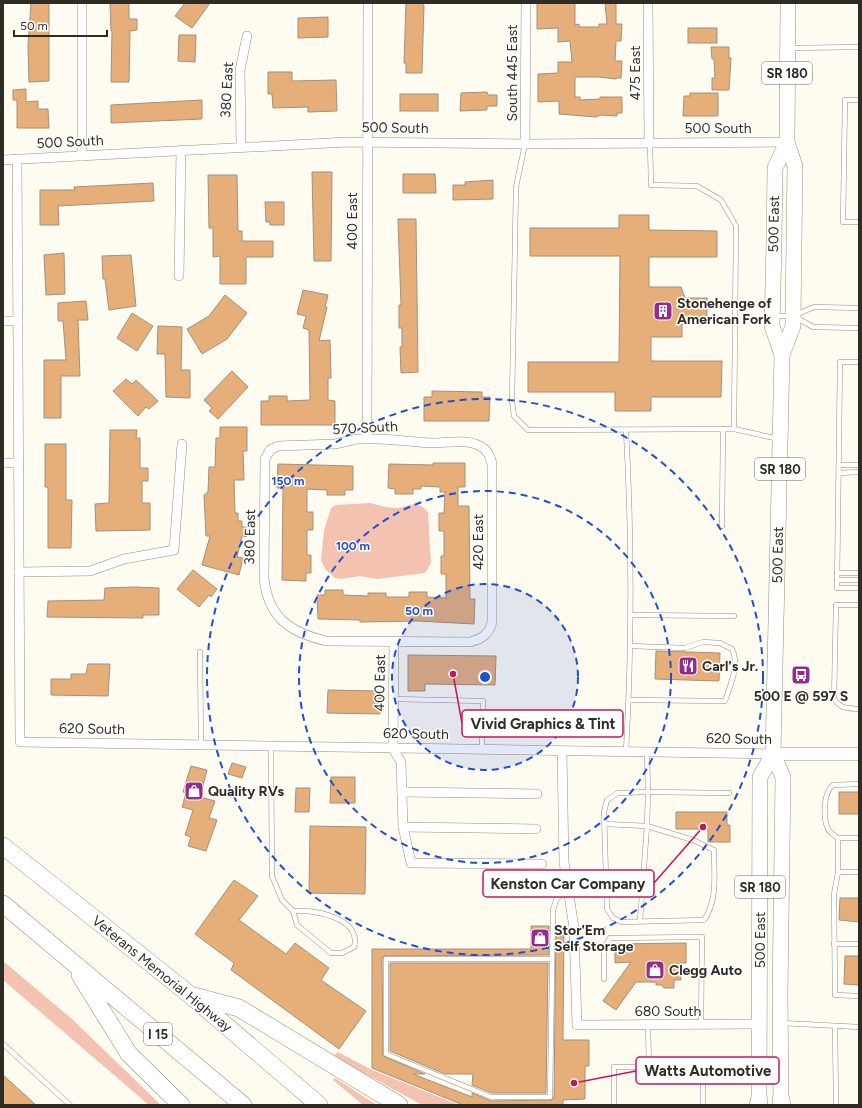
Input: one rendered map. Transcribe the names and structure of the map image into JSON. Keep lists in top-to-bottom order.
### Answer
{
  "streets": {
    "highway": ["Veterans Memorial Highway", "I 15"],
    "main road": ["SR 180", "500 East"],
    "street": [
      "South 445 East",
      "475 East",
      "380 East",
      "500 South",
      "400 East",
      "570 South",
      "420 East",
      "620 South",
      "680 South"
    ]
  },
  "crossings": [
    ["South 445 East", "500 South"],
    ["475 East", "500 South"],
    ["380 East", "500 South"],
    ["380 East", "400 East"],
    ["380 East", "570 South"],
    ["380 East", "420 East"],
    ["500 South", "400 East"],
    ["500 South", "500 East"],
    ["400 East", "570 South"],
    ["400 East", "420 East"],
    ["400 East", "620 South"],
    ["500 East", "620 South"],
    ["500 East", "680 South"],
    ["570 South", "420 East"]
  ],
  "places": {
    "building": ["Stonehenge of American Fork"],
    "restaurant": ["Carl's Jr."],
    "other": ["Vivid Graphics & Tint", "Kenston Car Company", "Watts Automotive"],
    "bus stop": ["500 E @ 597 S"],
    "shop": ["Quality RVs", "Stor'Em Self Storage", "Clegg Auto"]
  },
  "scale_bar": "50 m",
  "rings": ["150 m", "100 m", "50 m"]
}
